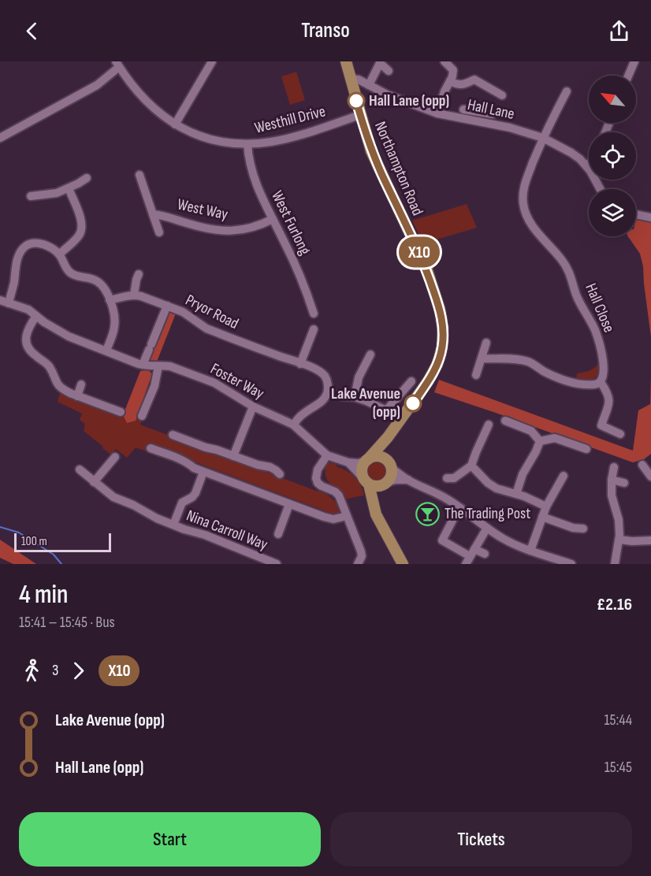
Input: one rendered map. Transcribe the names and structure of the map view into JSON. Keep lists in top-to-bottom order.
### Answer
{
  "streets": {
    "main road": ["Northampton Road"],
    "street": [
      "Hall Lane",
      "Westhill Drive",
      "West Way",
      "West Furlong",
      "Hall Close",
      "Pryor Road",
      "Foster Way",
      "Nina Carroll Way"
    ]
  },
  "crossings": [
    ["Hall Lane", "Northampton Road"],
    ["Hall Lane", "Hall Close"],
    ["Westhill Drive", "Northampton Road"],
    ["Westhill Drive", "West Furlong"],
    ["Northampton Road", "Foster Way"],
    ["West Way", "West Furlong"]
  ],
  "places": {
    "other": ["Hall Lane (opp)", "Lake Avenue (opp)"],
    "bar": ["The Trading Post"]
  },
  "lines": ["bus line X10"],
  "scale_bar": "100 m",
  "north": "top left",
  "page": {
    "header": "Transo",
    "on_map": "X10",
    "scale": "100 m",
    "heading": ["4 min", "15:41 – 15:45 · Bus", "£2.16"],
    "legs": ["3", "X10"],
    "list": [
      {
        "name": "Lake Avenue (opp)",
        "value": "15:44"
      },
      {
        "name": "Hall Lane (opp)",
        "value": "15:45"
      }
    ],
    "buttons": ["Start", "Tickets"]
  }
}
